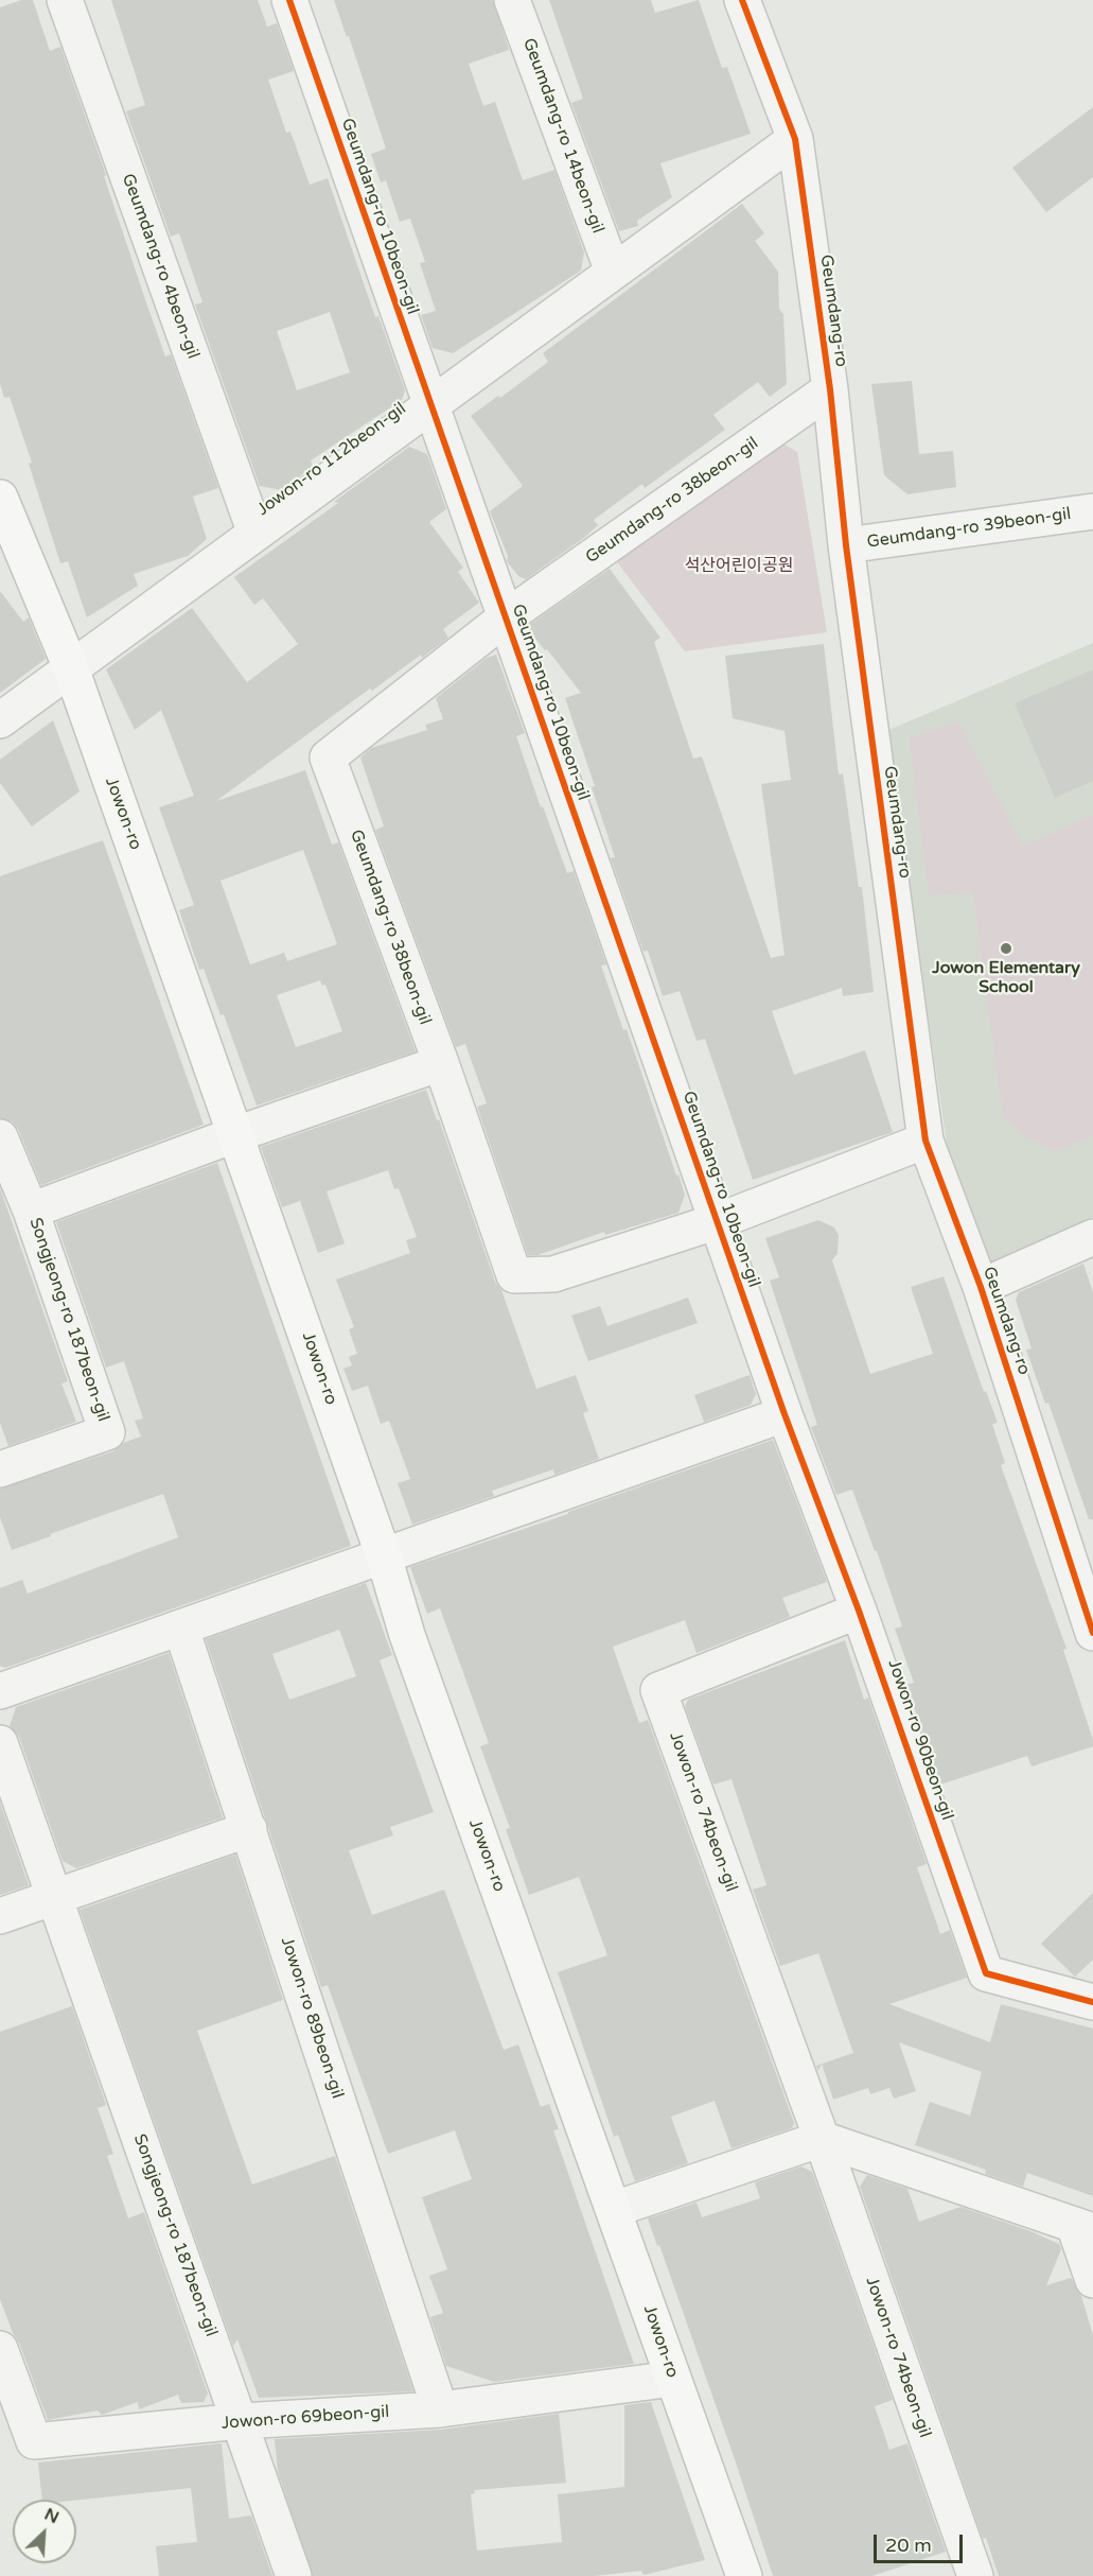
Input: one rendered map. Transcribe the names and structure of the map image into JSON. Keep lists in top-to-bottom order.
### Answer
{
  "streets": {
    "main road": ["Jowon-ro"],
    "street": [
      "Geumdang-ro 14beon-gil",
      "Geumdang-ro 10beon-gil",
      "Geumdang-ro 4beon-gil",
      "Geumdang-ro",
      "Jowon-ro 112beon-gil",
      "Geumdang-ro 38beon-gil",
      "Geumdang-ro 39beon-gil",
      "Songjeong-ro 187beon-gil",
      "Jowon-ro 90beon-gil",
      "Jowon-ro 74beon-gil",
      "Jowon-ro 89beon-gil",
      "Jowon-ro 69beon-gil"
    ]
  },
  "crossings": [
    ["Geumdang-ro 14beon-gil", "Jowon-ro 112beon-gil"],
    ["Geumdang-ro 10beon-gil", "Jowon-ro 112beon-gil"],
    ["Geumdang-ro 10beon-gil", "Geumdang-ro 38beon-gil"],
    ["Geumdang-ro 10beon-gil", "Jowon-ro 90beon-gil"],
    ["Geumdang-ro 4beon-gil", "Jowon-ro 112beon-gil"],
    ["Geumdang-ro", "Jowon-ro 112beon-gil"],
    ["Geumdang-ro", "Geumdang-ro 38beon-gil"],
    ["Geumdang-ro", "Geumdang-ro 39beon-gil"],
    ["Jowon-ro 112beon-gil", "Jowon-ro"],
    ["Jowon-ro", "Jowon-ro 69beon-gil"],
    ["Songjeong-ro 187beon-gil", "Jowon-ro 69beon-gil"],
    ["Jowon-ro 90beon-gil", "Jowon-ro 74beon-gil"],
    ["Jowon-ro 89beon-gil", "Jowon-ro 69beon-gil"]
  ],
  "parks": ["석산어린이공원"],
  "places": ["Jowon Elementary School"],
  "scale_bar": "20 m",
  "north": "top right"
}
